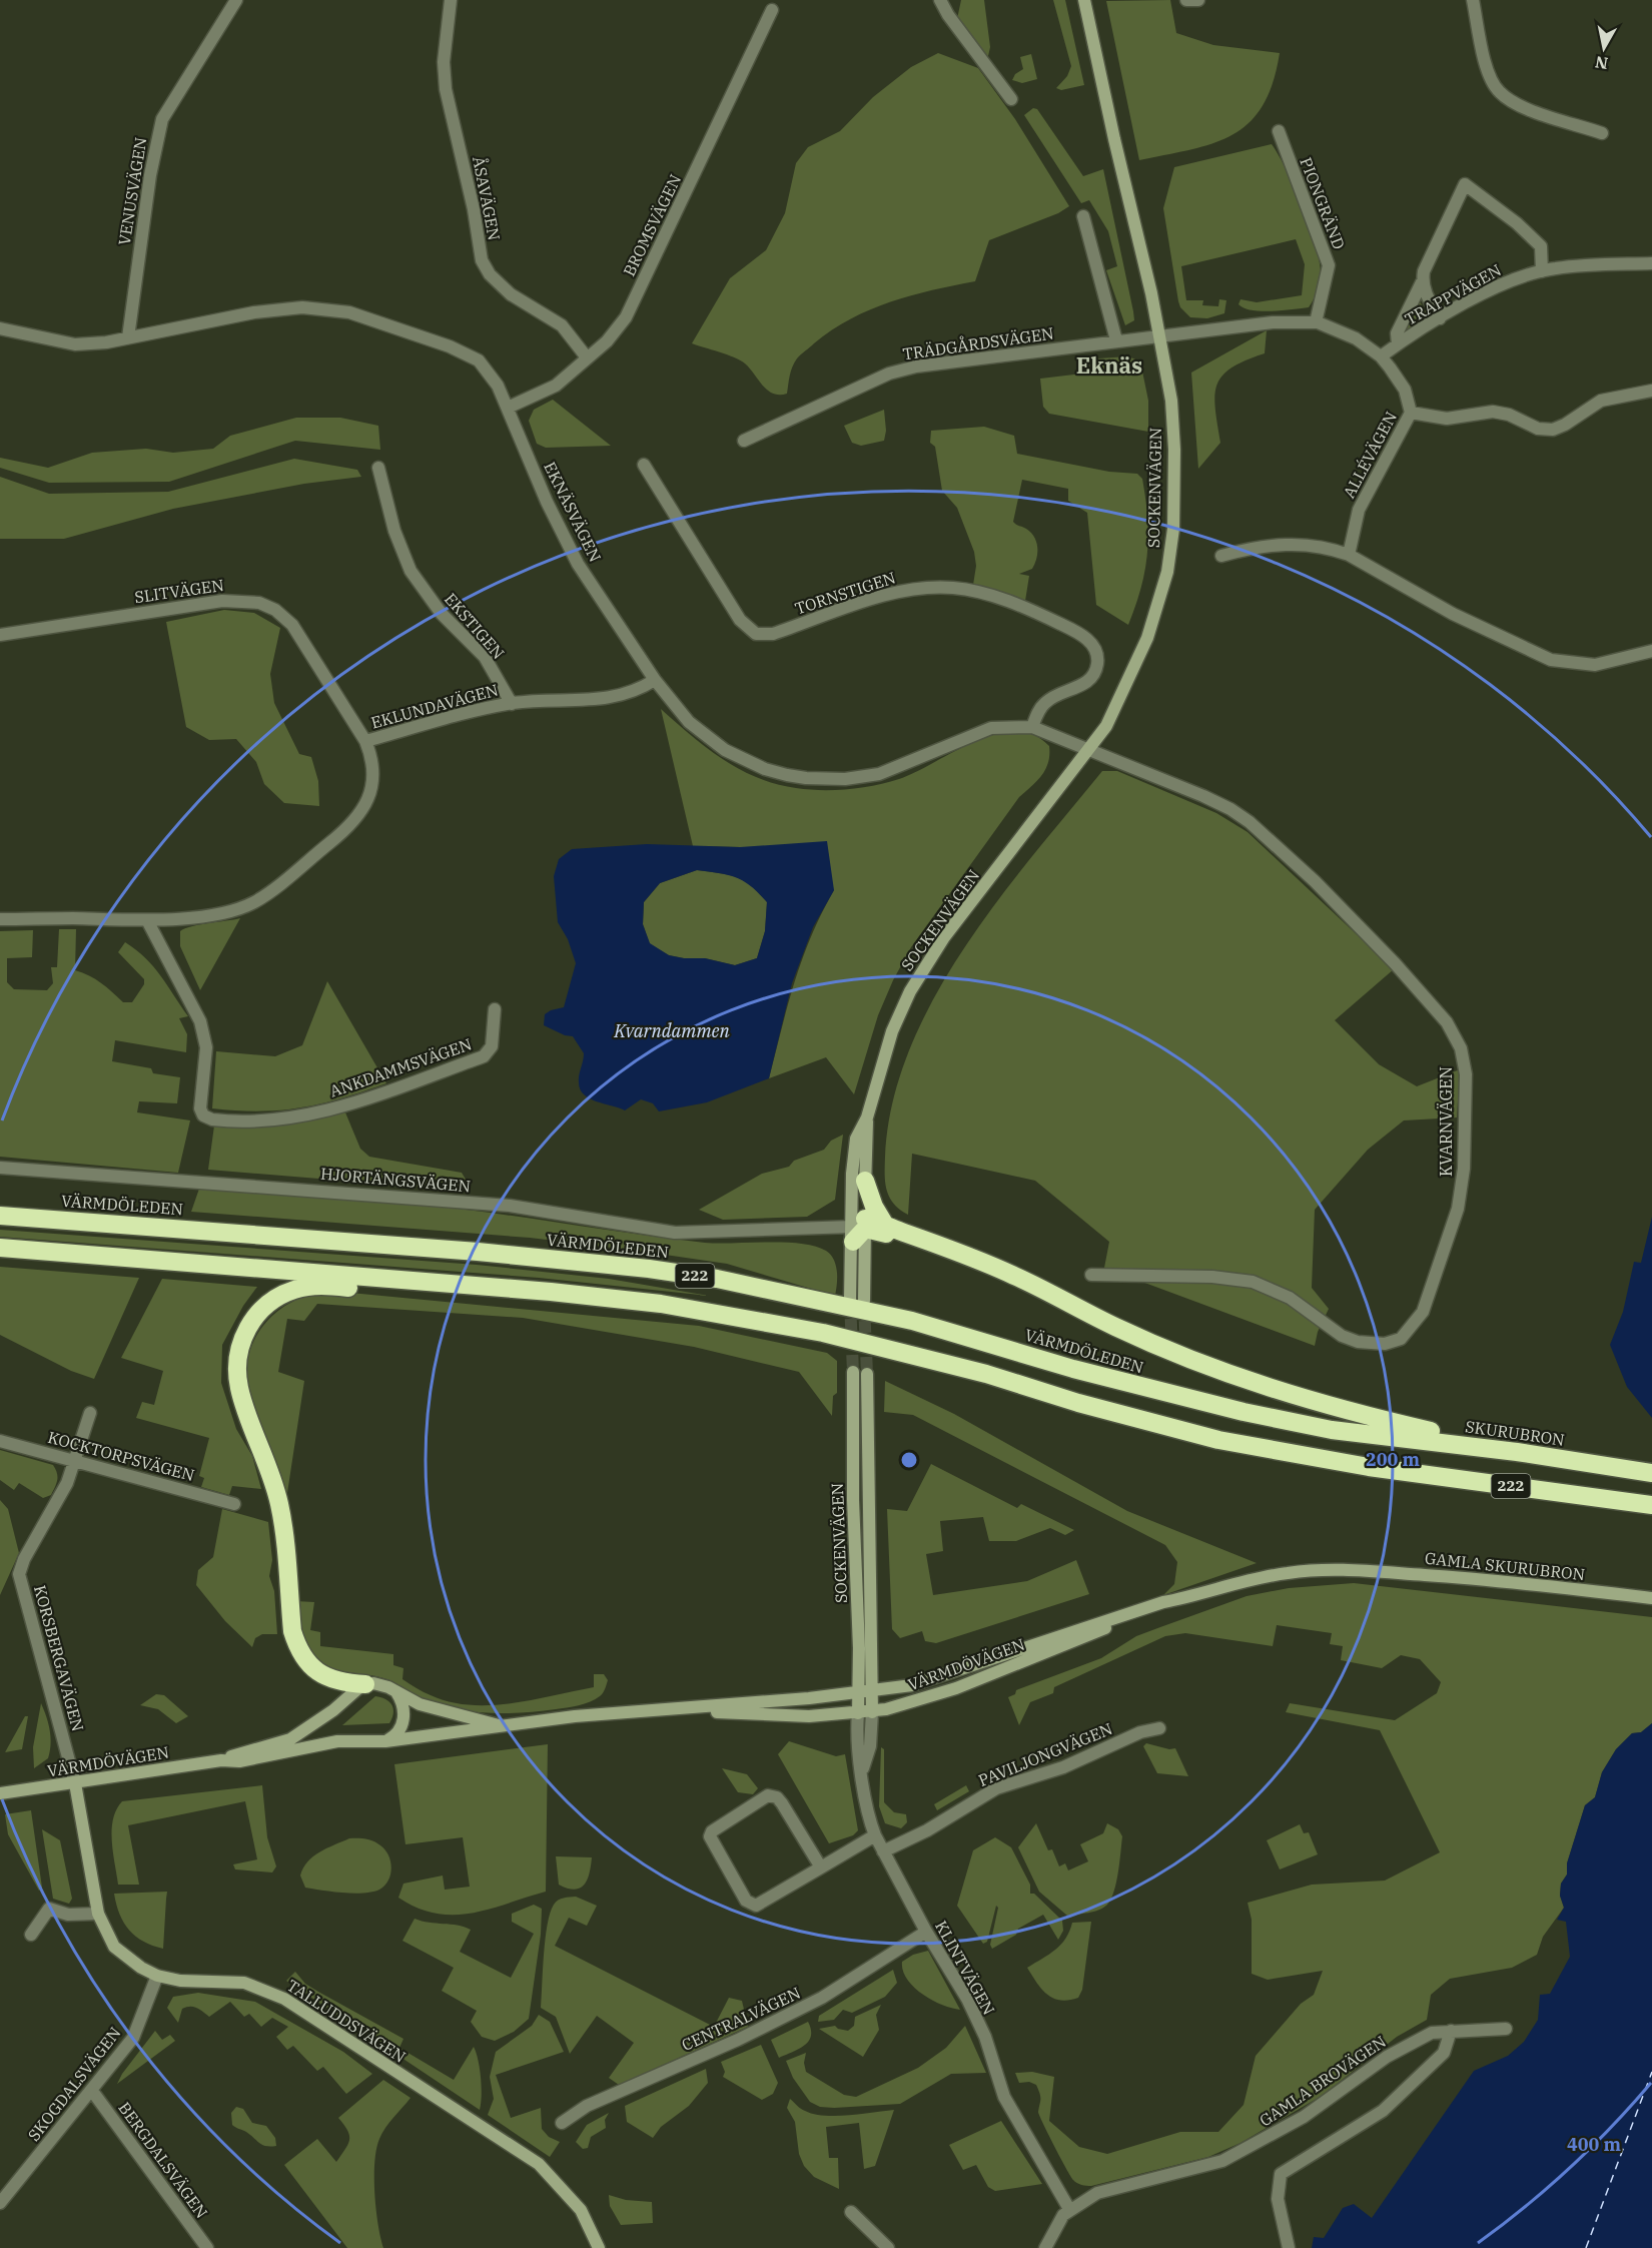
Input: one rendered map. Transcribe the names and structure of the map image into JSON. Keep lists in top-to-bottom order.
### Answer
{
  "streets": {
    "highway": ["VÄRMDÖLEDEN", "222", "SKURUBRON"],
    "main road": [
      "SOCKENVÄGEN",
      "GAMLA SKURUBRON",
      "VÄRMDÖVÄGEN",
      "TALLUDDSVÄGEN"
    ],
    "street": [
      "VENUSVÄGEN",
      "ÅSAVÄGEN",
      "PIONGRÄND",
      "BROMSVÄGEN",
      "TRAPPVÄGEN",
      "TRÄDGÅRDSVÄGEN",
      "ALLÉVÄGEN",
      "EKNÄSVÄGEN",
      "SLITVÄGEN",
      "TORNSTIGEN",
      "EKSTIGEN",
      "EKLUNDAVÄGEN",
      "ANKDAMMSVÄGEN",
      "KVARNVÄGEN",
      "HJORTÄNGSVÄGEN",
      "KOCKTORPSVÄGEN",
      "KORSBERGAVÄGEN",
      "PAVILJONGVÄGEN",
      "KLINTVÄGEN",
      "CENTRALVÄGEN",
      "GAMLA BROVÄGEN",
      "SKOGDALSVÄGEN",
      "BERGDALSVÄGEN"
    ]
  },
  "crossings": [
    ["VENUSVÄGEN", "EKNÄSVÄGEN"],
    ["ÅSAVÄGEN", "BROMSVÄGEN"],
    ["PIONGRÄND", "ALLÉVÄGEN"],
    ["BROMSVÄGEN", "EKNÄSVÄGEN"],
    ["TRAPPVÄGEN", "ALLÉVÄGEN"],
    ["TRÄDGÅRDSVÄGEN", "ALLÉVÄGEN"],
    ["TRÄDGÅRDSVÄGEN", "SOCKENVÄGEN"],
    ["ALLÉVÄGEN", "SOCKENVÄGEN"],
    ["SOCKENVÄGEN", "EKNÄSVÄGEN"],
    ["SOCKENVÄGEN", "KVARNVÄGEN"],
    ["SOCKENVÄGEN", "HJORTÄNGSVÄGEN"],
    ["SOCKENVÄGEN", "VÄRMDÖVÄGEN"],
    ["SOCKENVÄGEN", "KLINTVÄGEN"],
    ["EKNÄSVÄGEN", "TORNSTIGEN"],
    ["EKNÄSVÄGEN", "EKLUNDAVÄGEN"],
    ["EKNÄSVÄGEN", "KVARNVÄGEN"],
    ["SLITVÄGEN", "EKLUNDAVÄGEN"],
    ["EKSTIGEN", "EKLUNDAVÄGEN"],
    ["EKLUNDAVÄGEN", "ANKDAMMSVÄGEN"],
    ["VÄRMDÖLEDEN", "SKURUBRON"],
    ["KOCKTORPSVÄGEN", "KORSBERGAVÄGEN"],
    ["GAMLA SKURUBRON", "VÄRMDÖVÄGEN"],
    ["KORSBERGAVÄGEN", "VÄRMDÖVÄGEN"],
    ["KORSBERGAVÄGEN", "TALLUDDSVÄGEN"],
    ["VÄRMDÖVÄGEN", "KLINTVÄGEN"],
    ["VÄRMDÖVÄGEN", "TALLUDDSVÄGEN"],
    ["PAVILJONGVÄGEN", "KLINTVÄGEN"],
    ["KLINTVÄGEN", "CENTRALVÄGEN"],
    ["KLINTVÄGEN", "GAMLA BROVÄGEN"],
    ["TALLUDDSVÄGEN", "SKOGDALSVÄGEN"],
    ["SKOGDALSVÄGEN", "BERGDALSVÄGEN"]
  ],
  "districts": ["Eknäs"],
  "water": ["Kvarndammen"],
  "north": "bottom",
  "rings": ["200 m", "400 m"]
}
